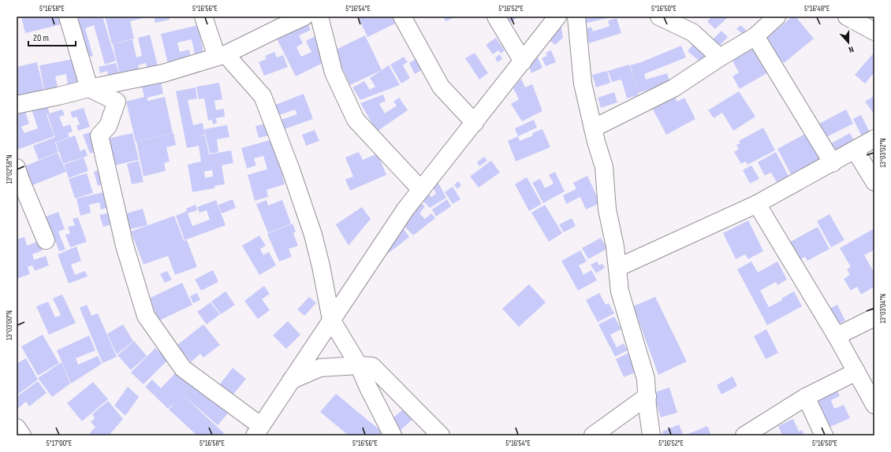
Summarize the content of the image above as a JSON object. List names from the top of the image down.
{
  "scale_bar": "20 m",
  "north": "bottom",
  "coordinates": [
    "5°16'58\"E",
    "5°16'56\"E",
    "5°16'54\"E",
    "5°16'52\"E",
    "5°16'50\"E",
    "5°16'48\"E",
    "13°03'02\"N",
    "13°02'58\"N",
    "13°03'04\"N",
    "13°03'00\"N",
    "5°17'00\"E"
  ]
}
